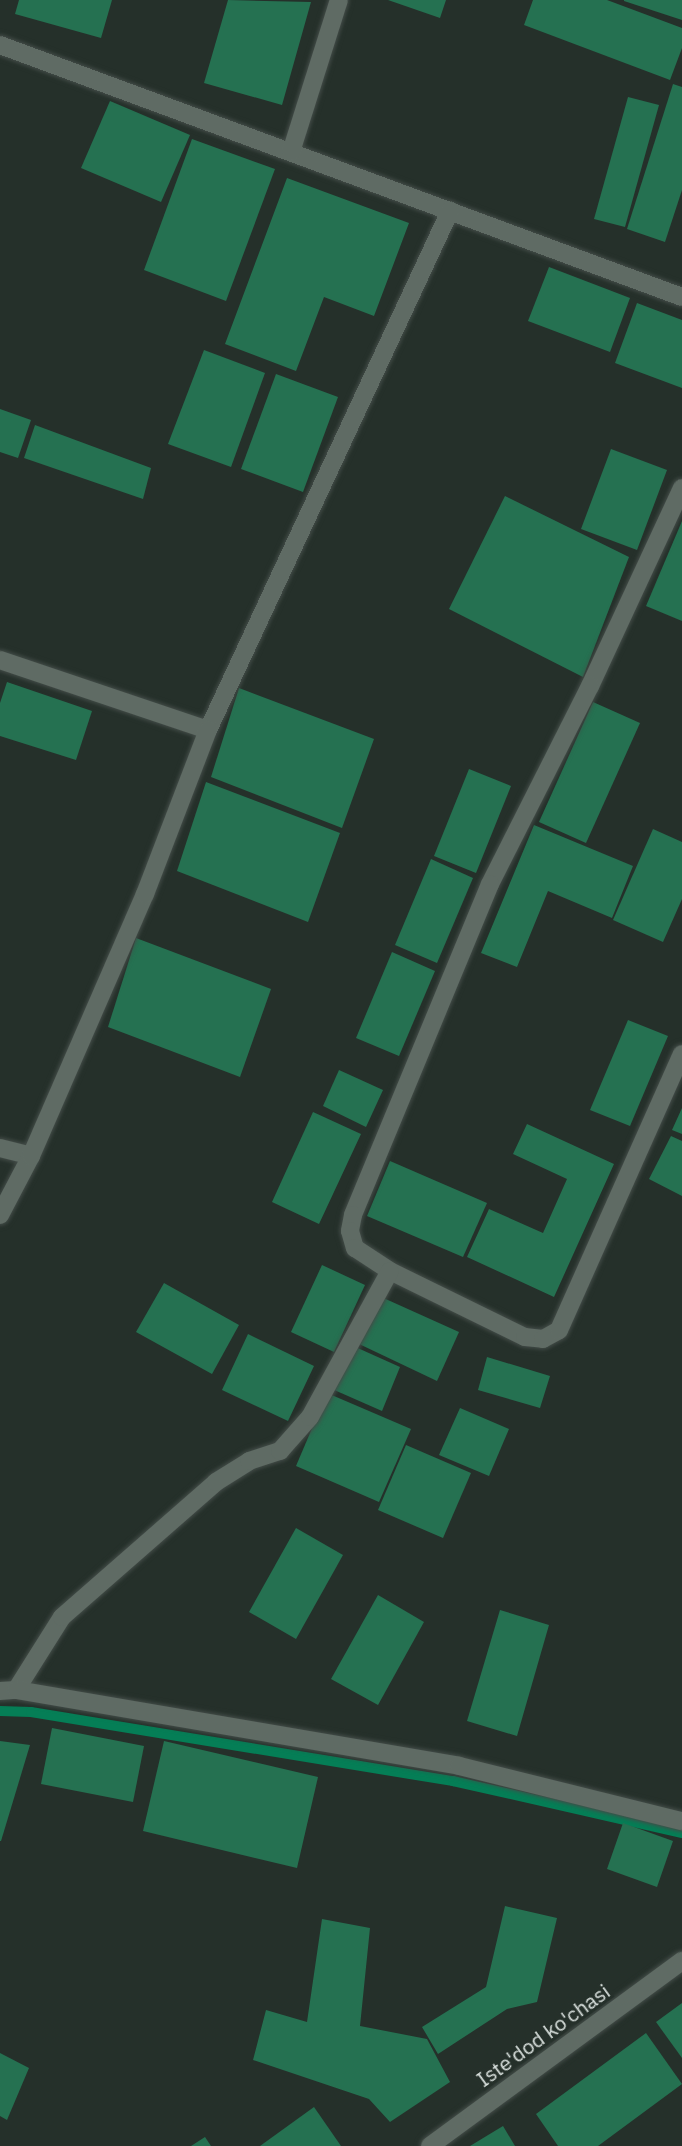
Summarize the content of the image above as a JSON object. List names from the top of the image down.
{
  "streets": {
    "street": ["Iste'dod ko'chasi"]
  }
}
